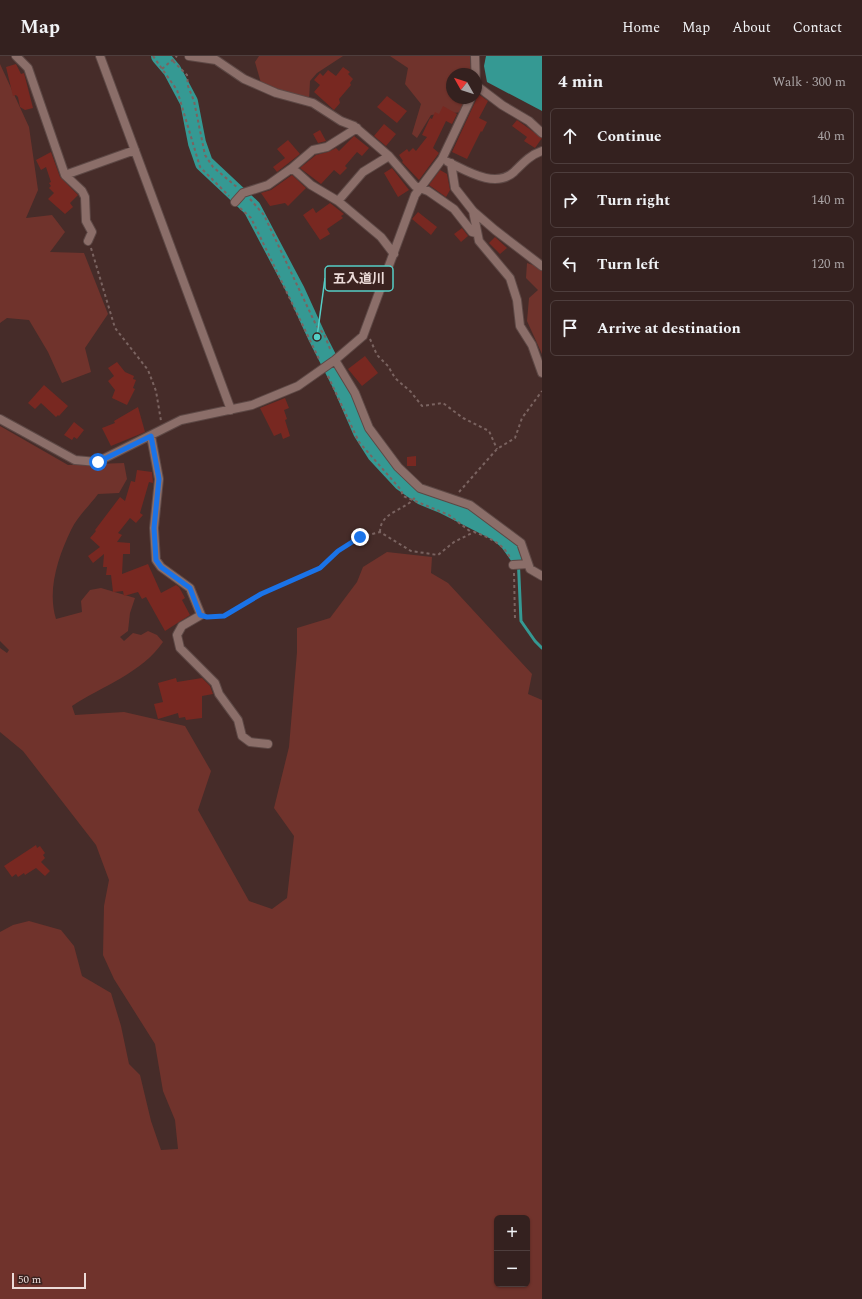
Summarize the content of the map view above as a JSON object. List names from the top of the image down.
{
  "places": ["五入道川"],
  "scale_bar": "50 m",
  "north": "top left",
  "page": {
    "header": "Map",
    "nav": [
      "Home",
      "Map",
      "About",
      "Contact"
    ],
    "heading": ["4 min", "Walk · 300 m"],
    "list": [
      ["Continue", "40 m"],
      ["Turn right", "140 m"],
      ["Turn left", "120 m"],
      "Arrive at destination"
    ],
    "map_buttons": ["+", "−"],
    "scale": "50 m"
  }
}
